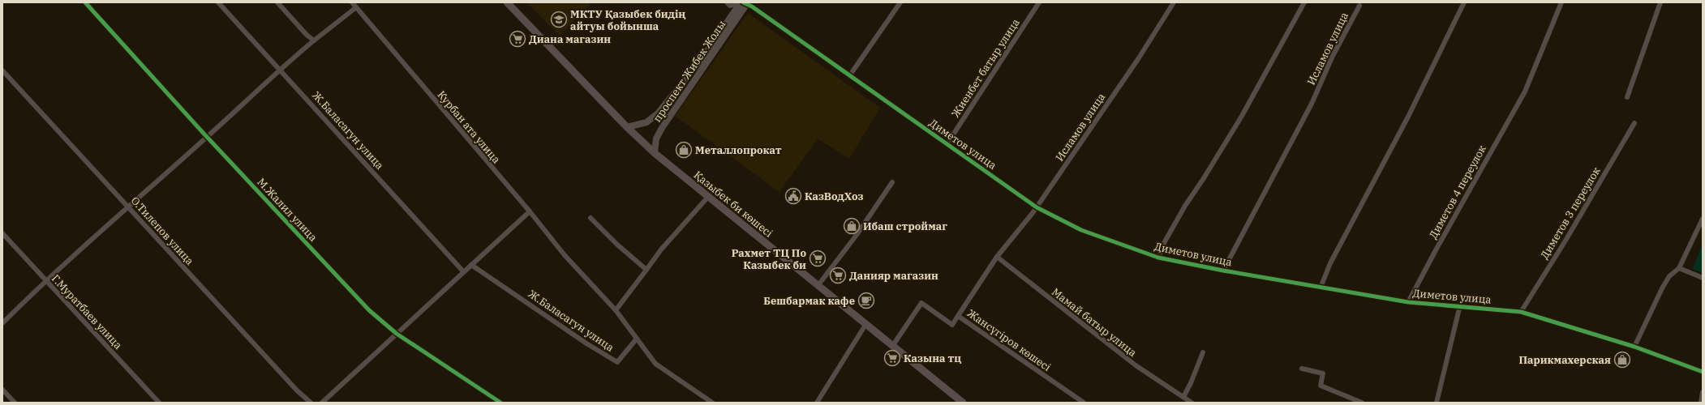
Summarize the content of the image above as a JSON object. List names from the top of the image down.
{
  "streets": {
    "main road": ["Қазыбек би көшесі"],
    "street": [
      "Исламов улица",
      "Жиенбет батыр улица",
      "проспект Жибек Жолы",
      "Курбан ата улица",
      "Ж.Баласагун улица",
      "Диметов улица",
      "Диметов 4 переулок",
      "М.Жалил улица",
      "Диметов 3 переулок",
      "О.Тилепов улица",
      "Г.Муратбаев улица",
      "Мамай батыр улица",
      "Жансүгіров көшесі"
    ]
  },
  "crossings": [
    ["Исламов улица", "Диметов улица"],
    ["Исламов улица", "Мамай батыр улица"],
    ["Исламов улица", "Жансүгіров көшесі"],
    ["Жиенбет батыр улица", "Диметов улица"],
    ["проспект Жибек Жолы", "Диметов улица"],
    ["проспект Жибек Жолы", "Қазыбек би көшесі"],
    ["Курбан ата улица", "Ж.Баласагун улица"],
    ["Диметов улица", "Диметов 4 переулок"],
    ["Диметов улица", "Диметов 3 переулок"],
    ["Қазыбек би көшесі", "Жансүгіров көшесі"]
  ],
  "places": {
    "school or university": ["МКТУ Қазыбек бидің айтуы бойынша"],
    "supermarket": [
      "Диана магазин",
      "Рахмет ТЦ По Казыбек би",
      "Данияр магазин",
      "Казына тц"
    ],
    "shop": ["Металлопрокат", "Ибаш строймаг", "Парикмахерская"],
    "public building": ["КазВодХоз"],
    "cafe": ["Бешбармак кафе"]
  }
}
